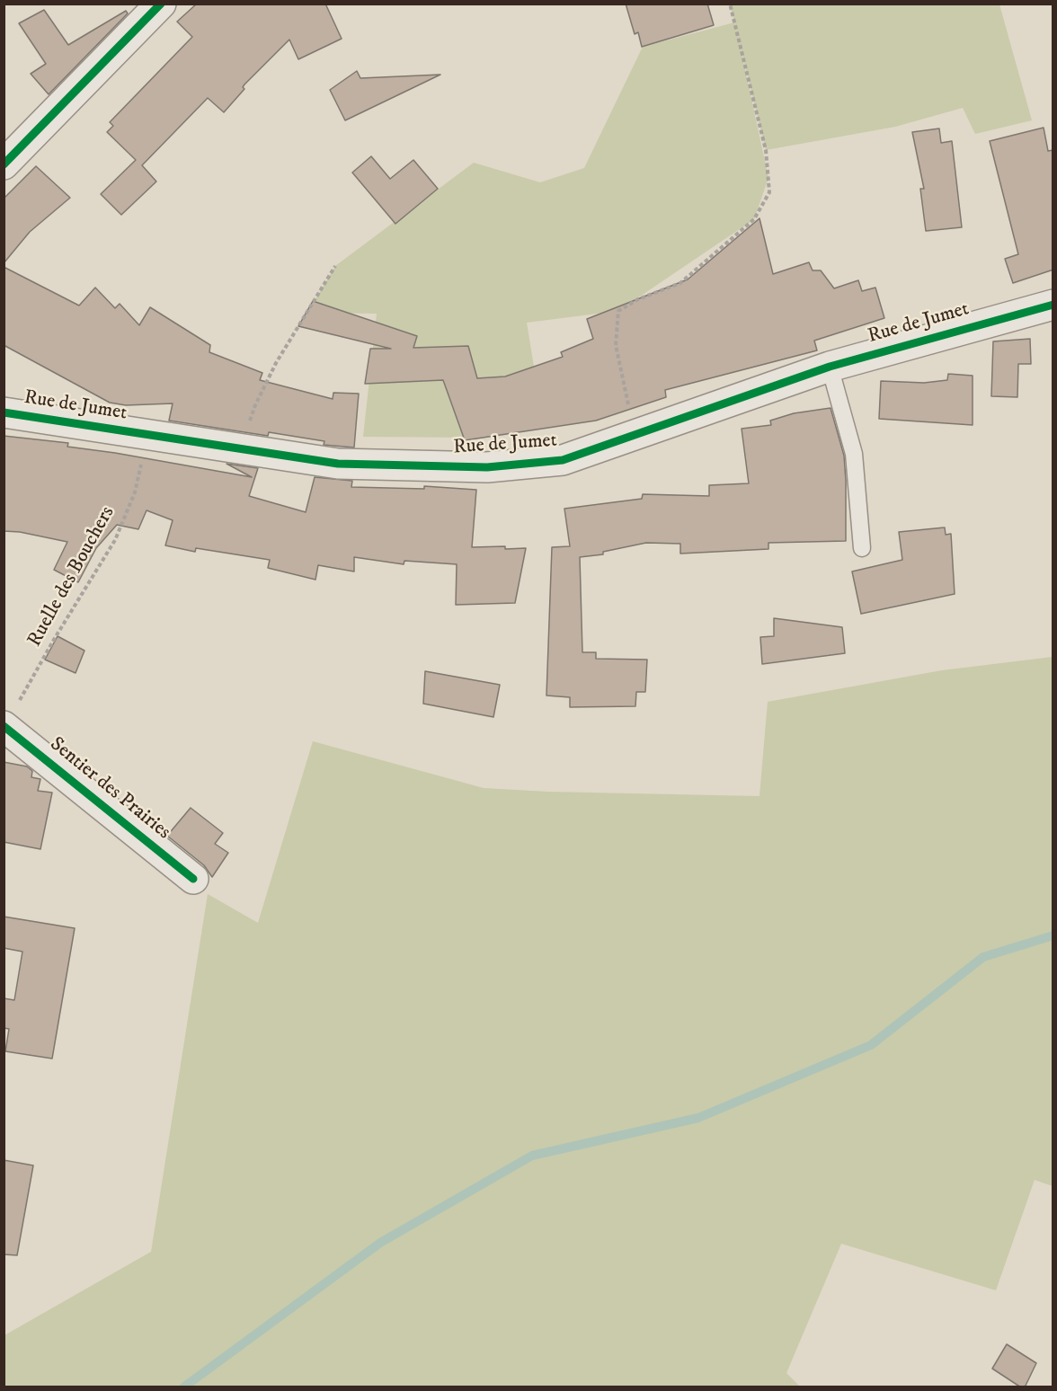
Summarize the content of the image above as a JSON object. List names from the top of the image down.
{
  "streets": {
    "street": ["Rue de Jumet", "Sentier des Prairies"],
    "path": ["Ruelle des Bouchers"]
  },
  "crossings": [
    ["Rue de Jumet", "Ruelle des Bouchers"],
    ["Ruelle des Bouchers", "Sentier des Prairies"]
  ]
}
